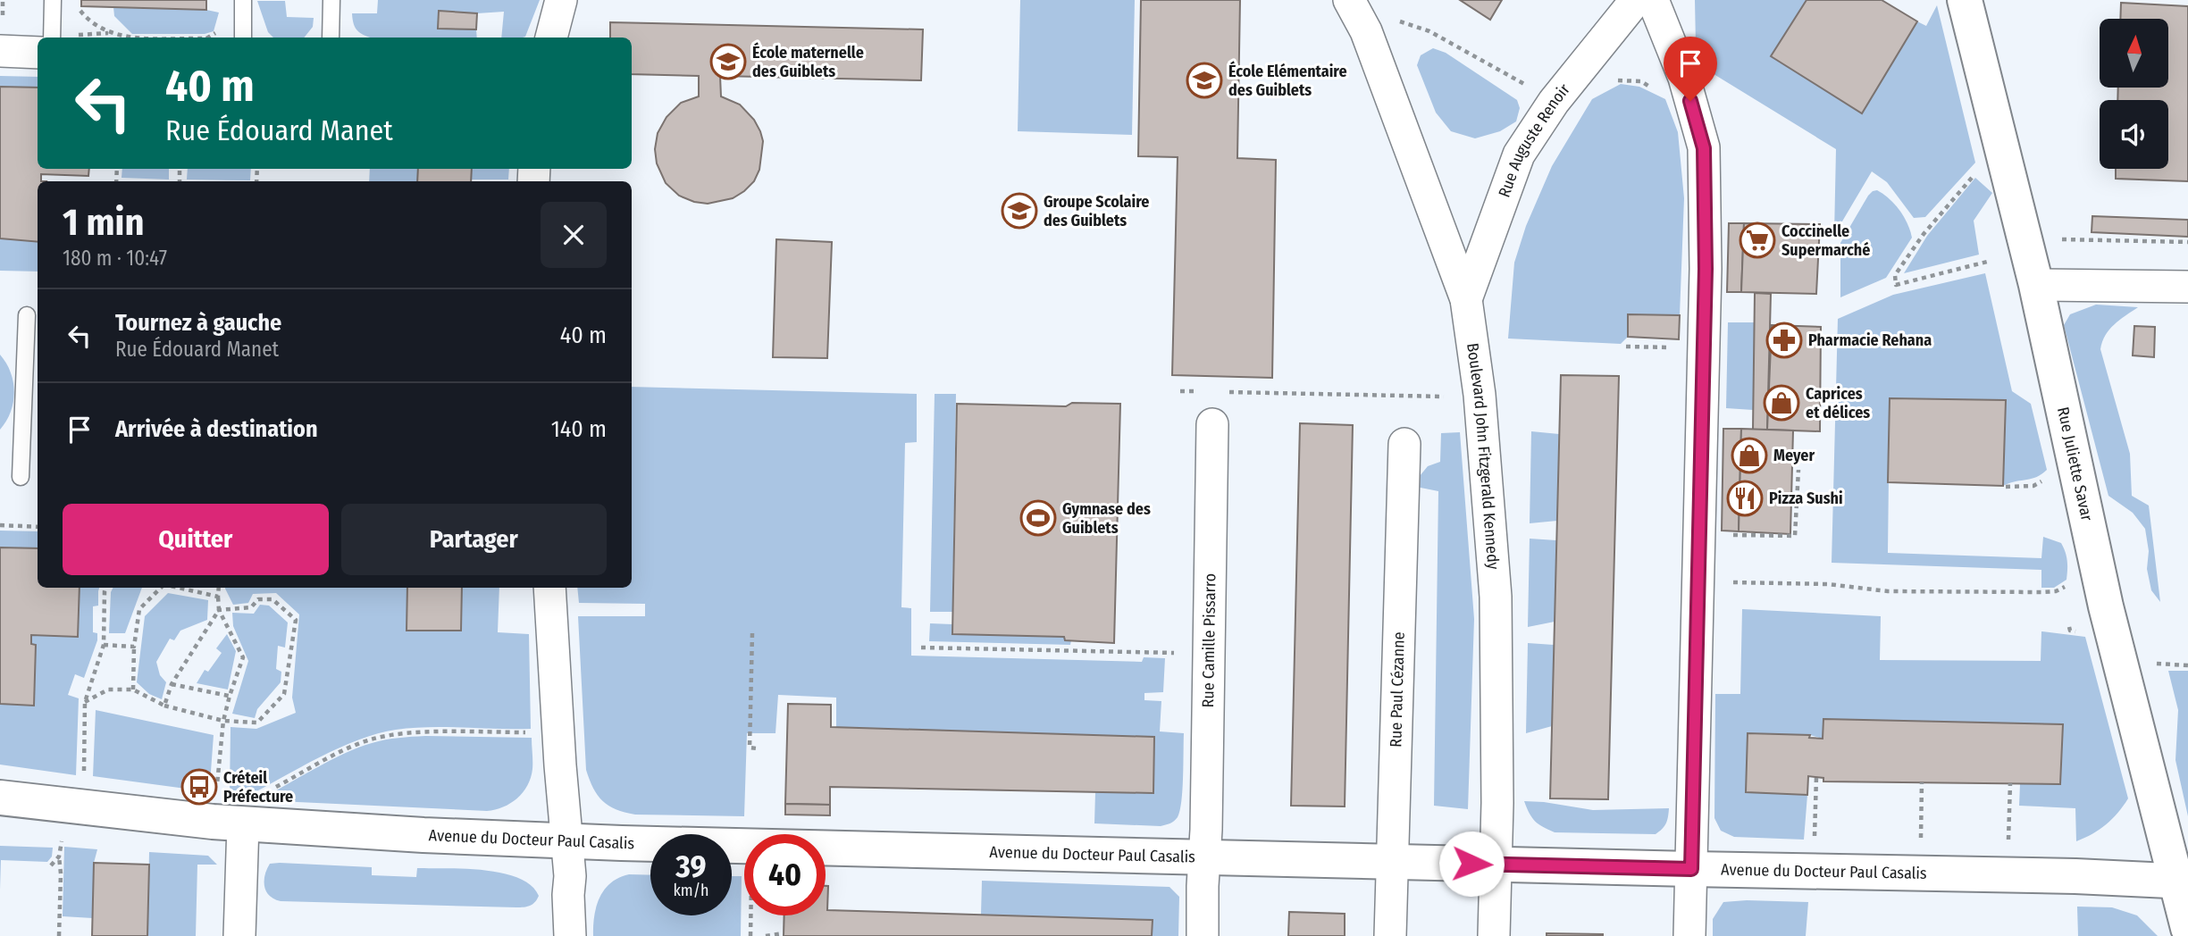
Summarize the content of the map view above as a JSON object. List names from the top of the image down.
{
  "streets": {
    "street": [
      "Rue Auguste Renoir",
      "Boulevard John Fitzgerald Kennedy",
      "Rue Juliette Savar",
      "Rue Camille Pissarro",
      "Rue Paul Cézanne",
      "Avenue du Docteur Paul Casalis"
    ]
  },
  "crossings": [
    ["Rue Auguste Renoir", "Boulevard John Fitzgerald Kennedy"],
    ["Boulevard John Fitzgerald Kennedy", "Avenue du Docteur Paul Casalis"],
    ["Rue Juliette Savar", "Avenue du Docteur Paul Casalis"],
    ["Rue Camille Pissarro", "Avenue du Docteur Paul Casalis"],
    ["Rue Paul Cézanne", "Avenue du Docteur Paul Casalis"]
  ],
  "places": {
    "school or university": ["École maternelle des Guiblets", "École Elémentaire des Guiblets", "Groupe Scolaire des Guiblets"],
    "supermarket": ["Coccinelle Supermarché"],
    "pharmacy": ["Pharmacie Rehana"],
    "shop": ["Caprices et délices", "Meyer"],
    "restaurant": ["Pizza Sushi"],
    "sports": ["Gymnase des Guiblets"],
    "bus stop": ["Créteil Préfecture"]
  },
  "north": "top",
  "page": {
    "turn": ["40 m", "Rue Édouard Manet"],
    "heading": ["1 min", "180 m · 10:47"],
    "list": [
      {
        "name": "Tournez à gauche",
        "note": "Rue Édouard Manet",
        "value": "40 m"
      },
      {
        "name": "Arrivée à destination",
        "value": "140 m"
      }
    ],
    "buttons": ["Quitter", "Partager"],
    "speed": "39 km/h",
    "limit": "40"
  }
}
